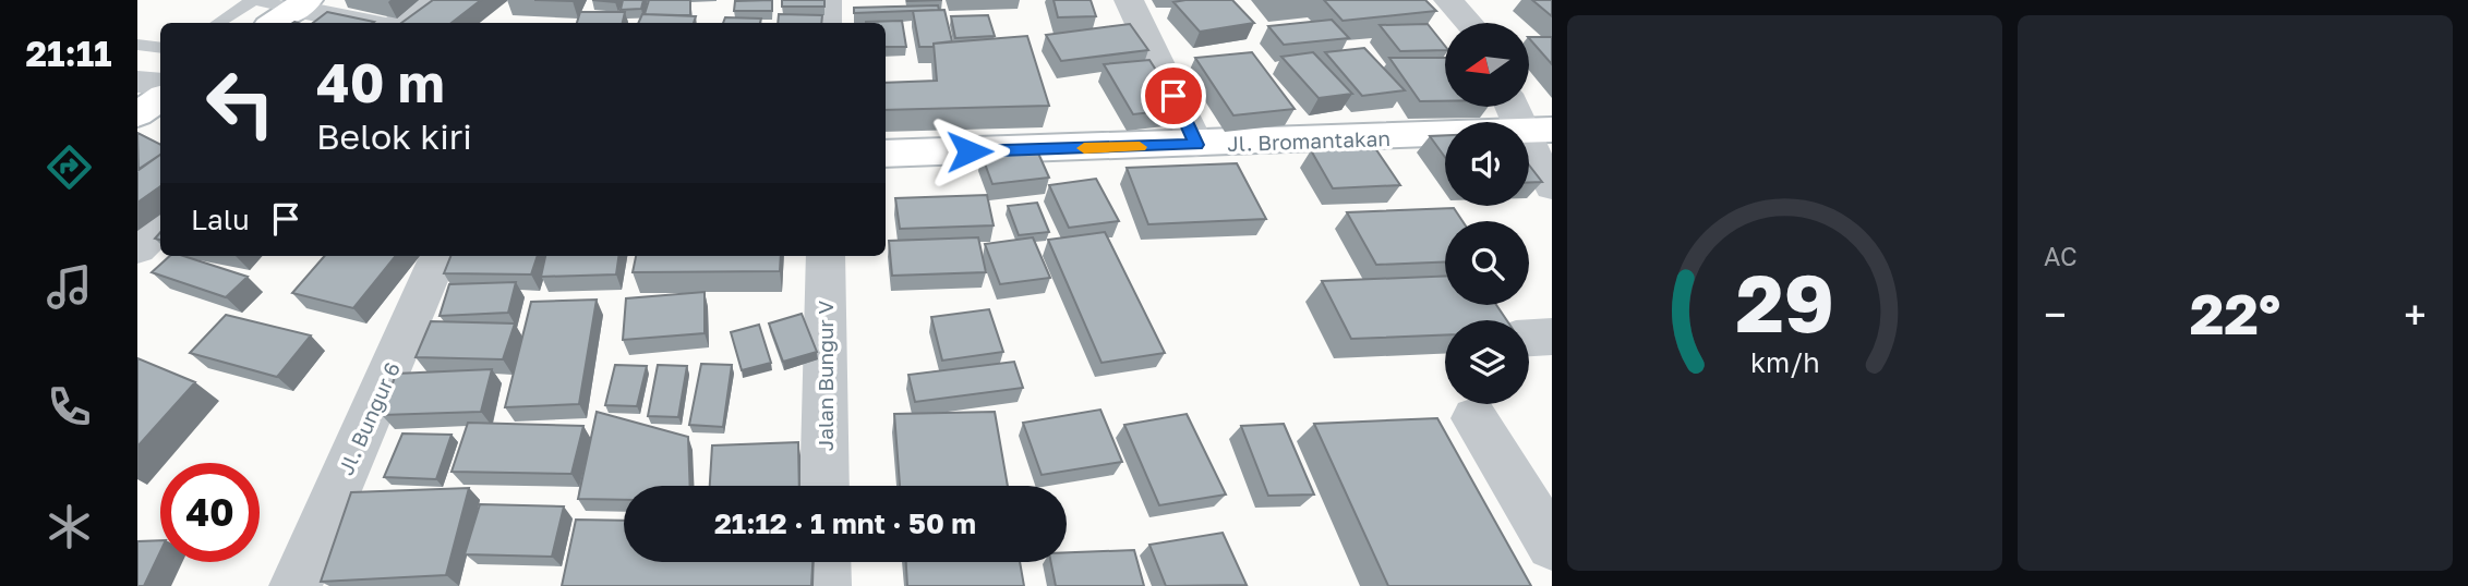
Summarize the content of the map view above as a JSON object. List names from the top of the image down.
{
  "streets": {
    "street": ["Jl. Bromantakan", "Jalan Bungur V", "Jl. Bungur 6"]
  },
  "north": "left",
  "page": {
    "tabs": "21:11",
    "tile": "AC",
    "turn": ["40 m", "Belok kiri"],
    "then": "Lalu",
    "heat": ["−", "22°", "+"],
    "limit": "40",
    "trip": "21:12 · 1 mnt · 50 m",
    "gauge": ["29", "km/h"]
  }
}
